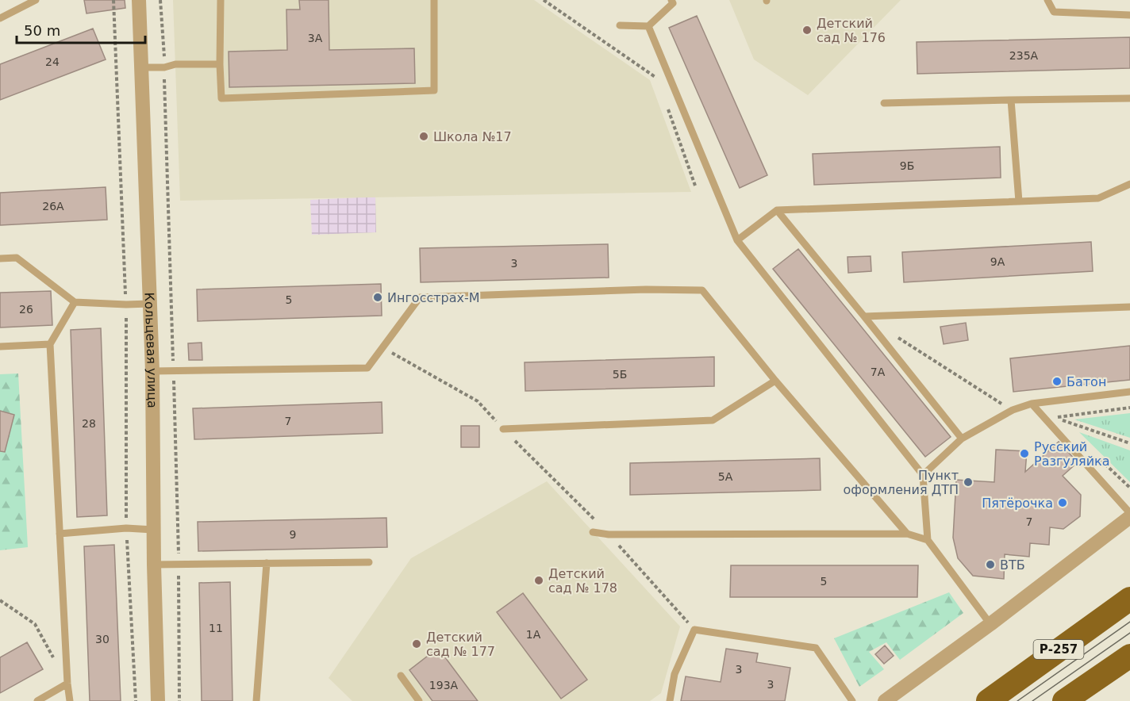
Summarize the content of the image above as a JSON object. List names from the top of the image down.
{
  "streets": {
    "highway": ["Р-257"],
    "street": ["Кольцевая улица"]
  },
  "places": [
    "Детский сад № 176",
    "Школа №17",
    "Ингосстрах-М",
    "Батон",
    "Русский Разгуляйка",
    "Пункт оформления ДТП",
    "Пятёрочка",
    "ВТБ",
    "Детский сад № 178",
    "Детский сад № 177"
  ],
  "house_numbers": [
    "3А",
    "235А",
    "24",
    "9Б",
    "26А",
    "9А",
    "3",
    "5",
    "26",
    "7А",
    "5Б",
    "7",
    "28",
    "5А",
    "7",
    "9",
    "5",
    "11",
    "1А",
    "30",
    "3",
    "3",
    "193А"
  ],
  "scale_bar": "50 m"
}
